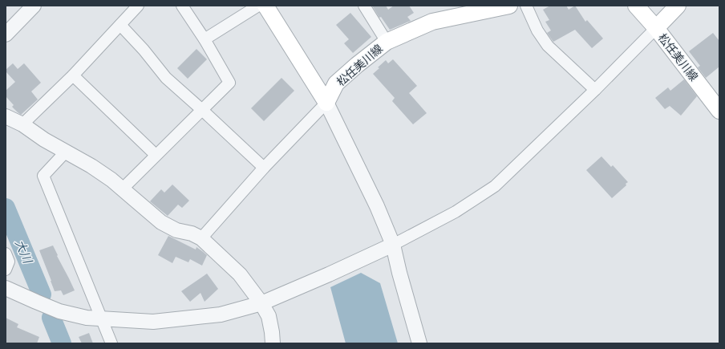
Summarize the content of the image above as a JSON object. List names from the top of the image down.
{
  "streets": {
    "main road": ["松任美川線"]
  },
  "water": ["大川"]
}
